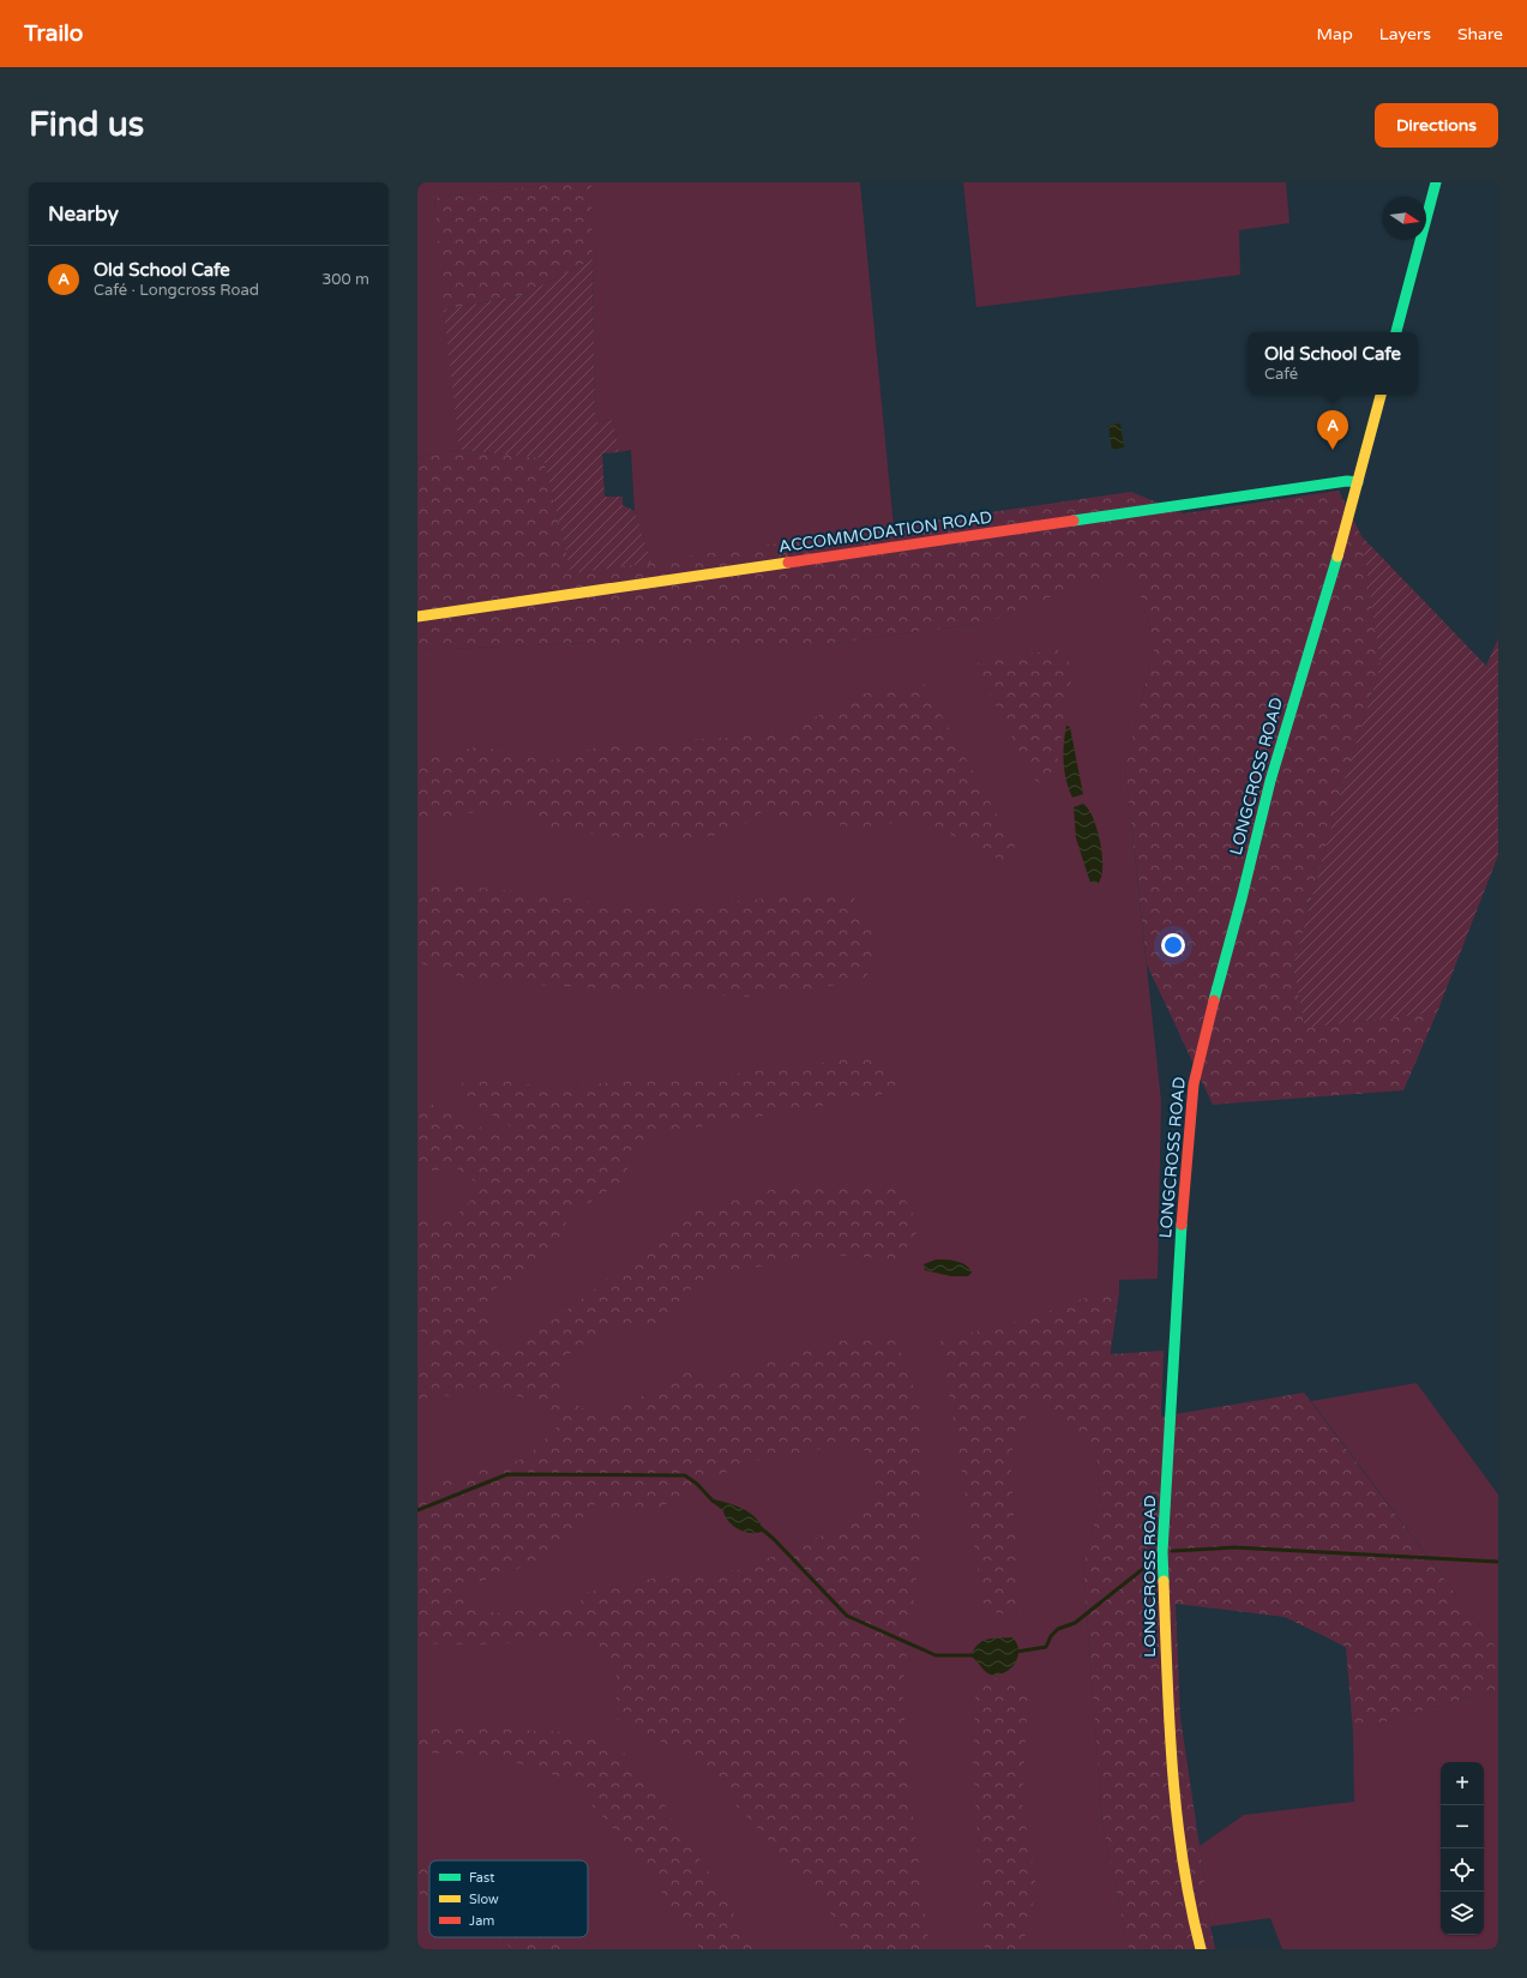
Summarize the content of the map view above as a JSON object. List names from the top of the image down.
{
  "streets": {
    "main road": ["ACCOMMODATION ROAD", "LONGCROSS ROAD"]
  },
  "crossings": [
    ["ACCOMMODATION ROAD", "LONGCROSS ROAD"]
  ],
  "legend": ["Fast", "Slow", "Jam"],
  "north": "right",
  "page": {
    "header": "Trailo",
    "nav": ["Map", "Layers", "Share"],
    "buttons": "Directions",
    "title": "Find us",
    "heading": "Nearby",
    "list": [
      {
        "mark": "A",
        "name": "Old School Cafe",
        "note": "Café · Longcross Road",
        "value": "300 m"
      }
    ],
    "popup": ["Old School Cafe", "Café"],
    "pins": "A",
    "map_buttons": ["+", "−"]
  }
}
